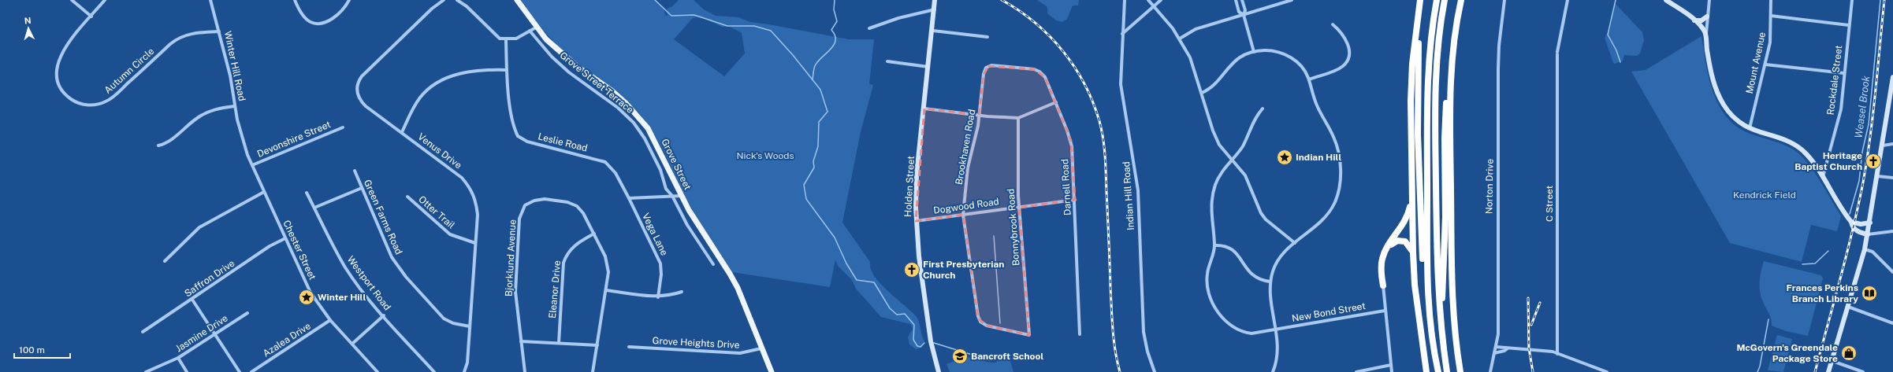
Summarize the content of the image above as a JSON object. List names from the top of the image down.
{
  "streets": {
    "main road": ["Grove Street", "Holden Street"],
    "street": [
      "Mount Avenue",
      "Winter Hill Road",
      "Autumn Circle",
      "Rockdale Street",
      "Grove Street Terrace",
      "Devonshire Street",
      "Leslie Road",
      "Brookhaven Road",
      "Venus Drive",
      "Norton Drive",
      "Darnell Road",
      "Indian Hill Road",
      "C Street",
      "Dogwood Road",
      "Otter Trail",
      "Green Farms Road",
      "Bonnybrook Road",
      "Vega Lane",
      "Chester Street",
      "Bjorklund Avenue",
      "Saffron Drive",
      "Westport Road",
      "Eleanor Drive",
      "New Bond Street",
      "Jasmine Drive",
      "Azalea Drive",
      "Grove Heights Drive"
    ]
  },
  "crossings": [
    ["Winter Hill Road", "Autumn Circle"],
    ["Winter Hill Road", "Chester Street"],
    ["Devonshire Street", "Chester Street"],
    ["Leslie Road", "Vega Lane"],
    ["Brookhaven Road", "Darnell Road"],
    ["Brookhaven Road", "Dogwood Road"],
    ["Brookhaven Road", "Bonnybrook Road"],
    ["Venus Drive", "Otter Trail"],
    ["Venus Drive", "Green Farms Road"],
    ["Grove Street", "Grove Heights Drive"],
    ["Holden Street", "Dogwood Road"],
    ["Darnell Road", "Dogwood Road"],
    ["Dogwood Road", "Bonnybrook Road"],
    ["Chester Street", "Saffron Drive"],
    ["Chester Street", "Azalea Drive"],
    ["Bjorklund Avenue", "Eleanor Drive"]
  ],
  "water": ["Weasel Brook"],
  "parks": ["Nick's Woods", "Kendrick Field"],
  "places": {
    "place": ["Indian Hill", "Winter Hill"],
    "church": ["Heritage Baptist Church", "First Presbyterian Church"],
    "library": ["Frances Perkins Branch Library"],
    "shop": ["McGovern's Greendale Package Store"],
    "school or university": ["Bancroft School"]
  },
  "scale_bar": "100 m",
  "north": "top"
}
